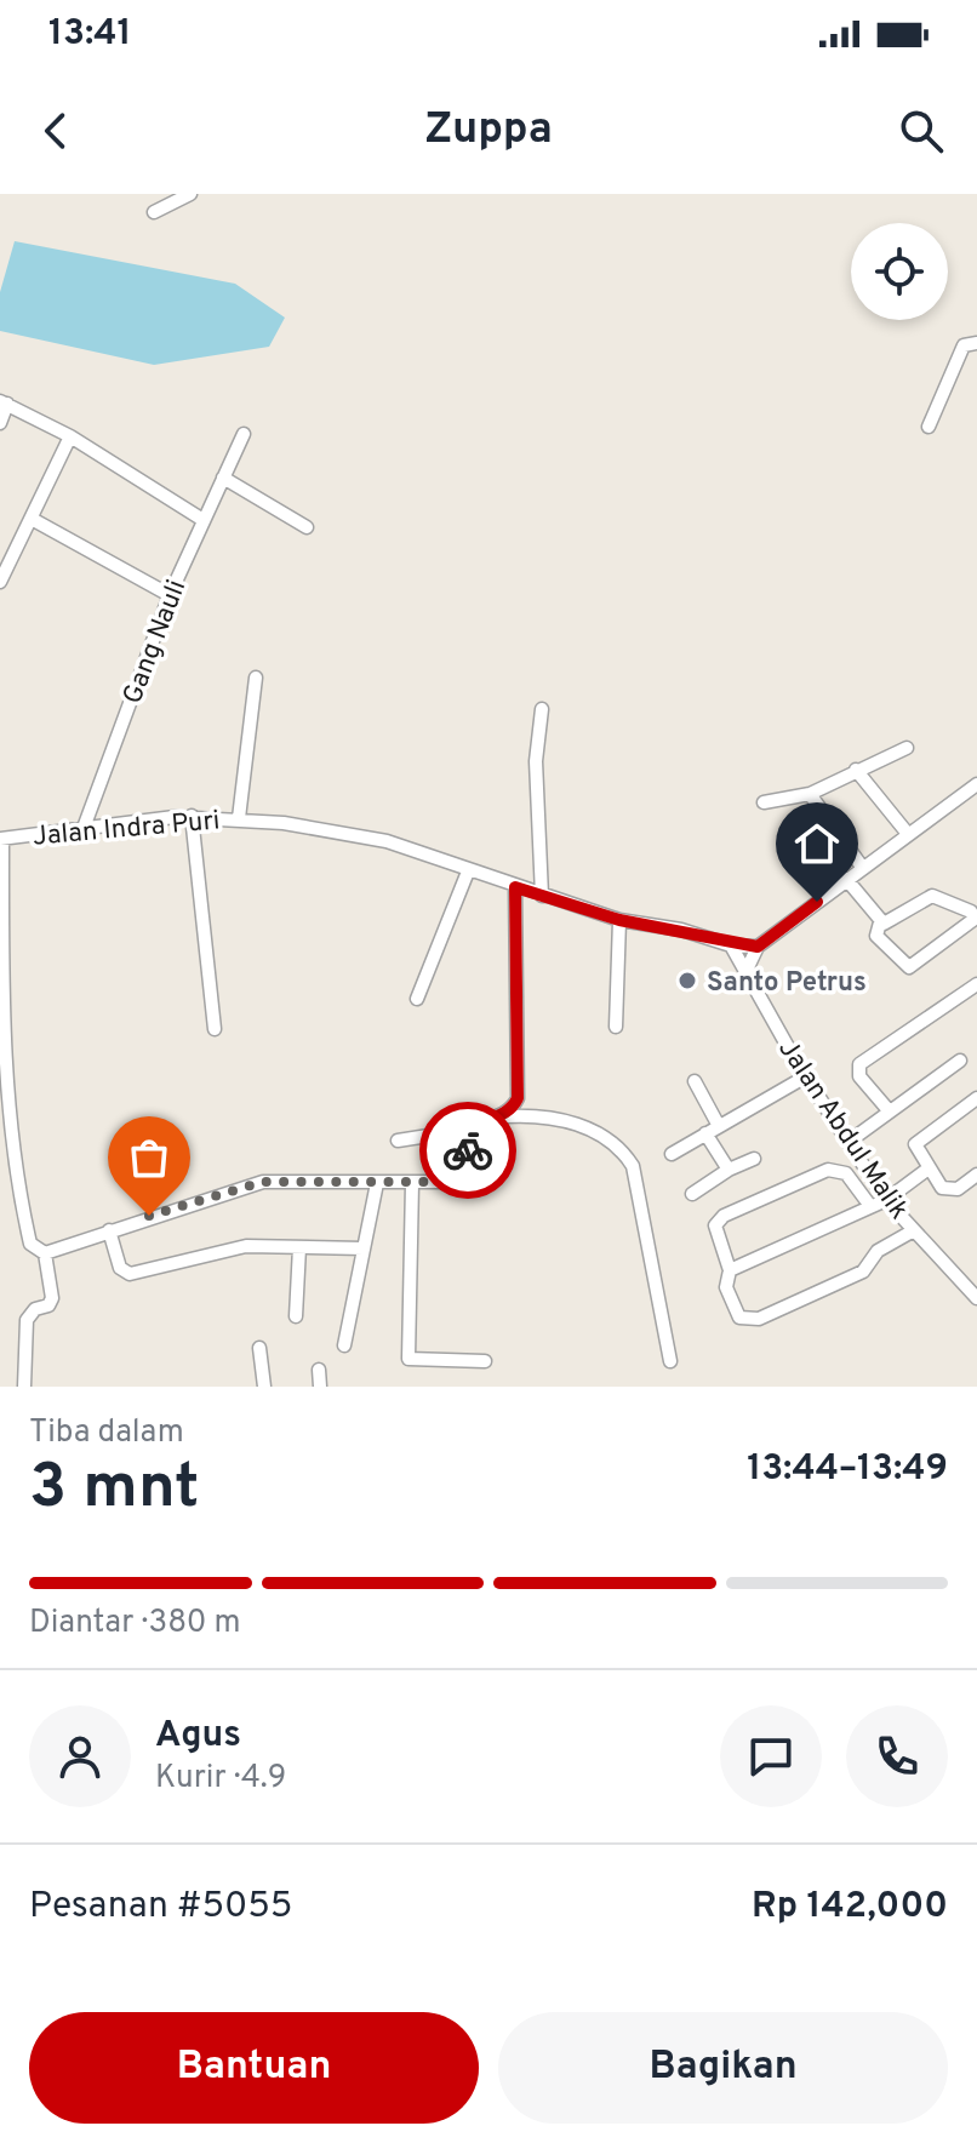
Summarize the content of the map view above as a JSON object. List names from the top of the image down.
{
  "streets": {
    "street": ["Gang Nauli", "Jalan Indra Puri", "Jalan Abdul Malik"]
  },
  "crossings": [
    ["Gang Nauli", "Jalan Indra Puri"],
    ["Jalan Indra Puri", "Jalan Abdul Malik"]
  ],
  "places": ["Santo Petrus"],
  "page": {
    "status": "13:41",
    "header": "Zuppa",
    "heading": ["3 mnt", "Tiba dalam", "13:44–13:49"],
    "panel": [
      "Agus",
      "Kurir · 4.9",
      "Pesanan #5055",
      "Rp 142,000"
    ],
    "bar": "Diantar · 380 m",
    "buttons": ["Bantuan", "Bagikan"]
  }
}
